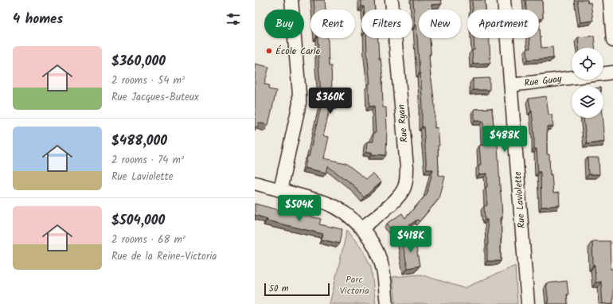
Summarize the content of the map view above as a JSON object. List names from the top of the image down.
{
  "streets": {
    "street": ["Rue Guay", "Rue Ryan", "Rue Laviolette"]
  },
  "crossings": [
    ["Rue Guay", "Rue Laviolette"]
  ],
  "parks": ["Parc Victoria"],
  "places": ["École Carle"],
  "scale_bar": "50 m",
  "page": {
    "heading": "4 homes",
    "chip": [
      "Buy",
      "Rent",
      "Filters",
      "New",
      "Apartment"
    ],
    "list": [
      {
        "name": "$360,000",
        "note": "2 rooms · 54 m² · Rue Jacques-Buteux"
      },
      {
        "name": "$488,000",
        "note": "2 rooms · 74 m² · Rue Laviolette"
      },
      {
        "name": "$504,000",
        "note": "2 rooms · 68 m² · Rue de la Reine-Victoria"
      }
    ],
    "price": [
      "$360K",
      "$488K",
      "$504K",
      "$418K"
    ],
    "scale": "50 m"
  }
}
